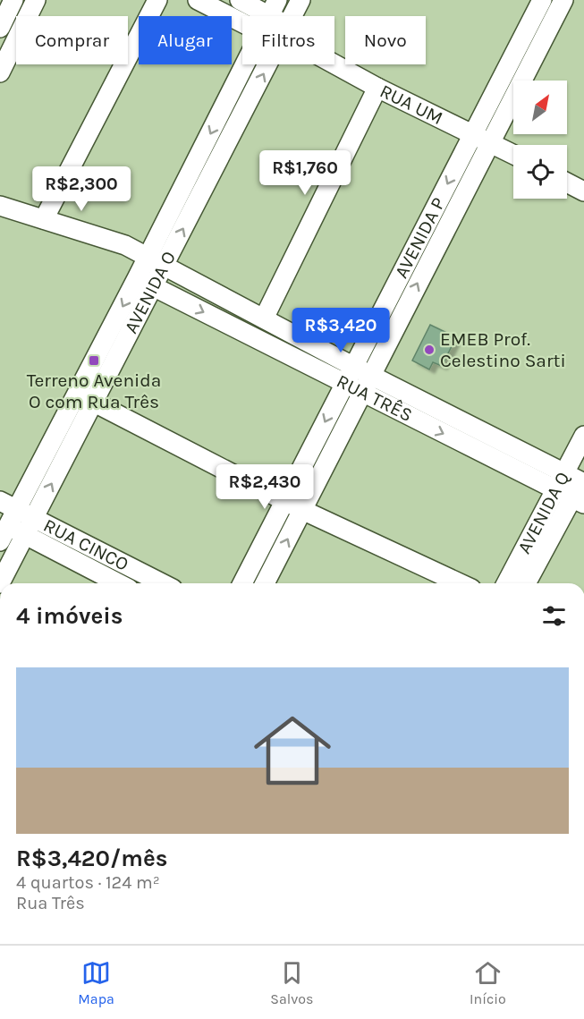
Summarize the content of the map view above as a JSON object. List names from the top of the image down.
{
  "streets": {
    "street": [
      "RUA UM",
      "AVENIDA P",
      "AVENIDA O",
      "RUA TRÊS",
      "AVENIDA Q",
      "RUA CINCO"
    ]
  },
  "crossings": [
    ["RUA UM", "AVENIDA P"],
    ["AVENIDA P", "RUA TRÊS"],
    ["AVENIDA O", "RUA TRÊS"],
    ["AVENIDA O", "RUA CINCO"],
    ["RUA TRÊS", "AVENIDA Q"]
  ],
  "places": {
    "other": ["EMEB Prof. Celestino Sarti"],
    "transit": ["Terreno Avenida O com Rua Três"]
  },
  "north": "top right",
  "page": {
    "chip": [
      "Comprar",
      "Alugar",
      "Filtros",
      "Novo"
    ],
    "price": [
      "R$1,760",
      "R$2,300",
      "R$3,420",
      "R$2,430"
    ],
    "heading": "4 imóveis",
    "list": [
      {
        "name": "R$3,420/mês",
        "note": "4 quartos · 124 m² · Rua Três"
      }
    ],
    "tabs": ["Mapa", "Salvos", "Início"]
  }
}
